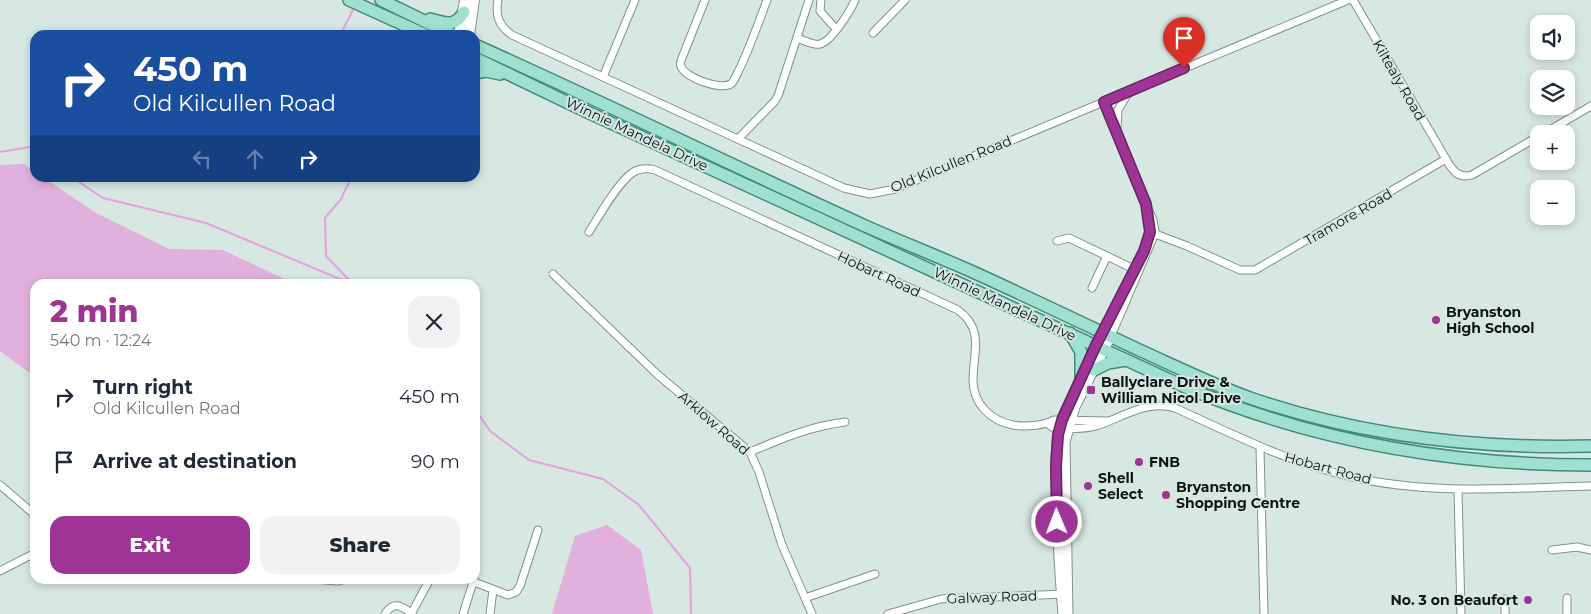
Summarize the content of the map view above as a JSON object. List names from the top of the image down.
{
  "streets": {
    "main road": ["Winnie Mandela Drive"],
    "street": [
      "Kiltealy Road",
      "Old Kilcullen Road",
      "Tramore Road",
      "Hobart Road",
      "Arklow Road",
      "Galway Road"
    ]
  },
  "crossings": [
    ["Kiltealy Road", "Tramore Road"]
  ],
  "places": {
    "other": [
      "Bryanston High School",
      "FNB",
      "Shell Select",
      "Bryanston Shopping Centre",
      "No. 3 on Beaufort"
    ],
    "transit": ["Ballyclare Drive & William Nicol Drive"]
  },
  "page": {
    "map_buttons": ["+", "−"],
    "turn": ["450 m", "Old Kilcullen Road"],
    "heading": ["2 min", "540 m · 12:24"],
    "list": [
      {
        "name": "Turn right",
        "note": "Old Kilcullen Road",
        "value": "450 m"
      },
      {
        "name": "Arrive at destination",
        "value": "90 m"
      }
    ],
    "buttons": ["Exit", "Share"]
  }
}
